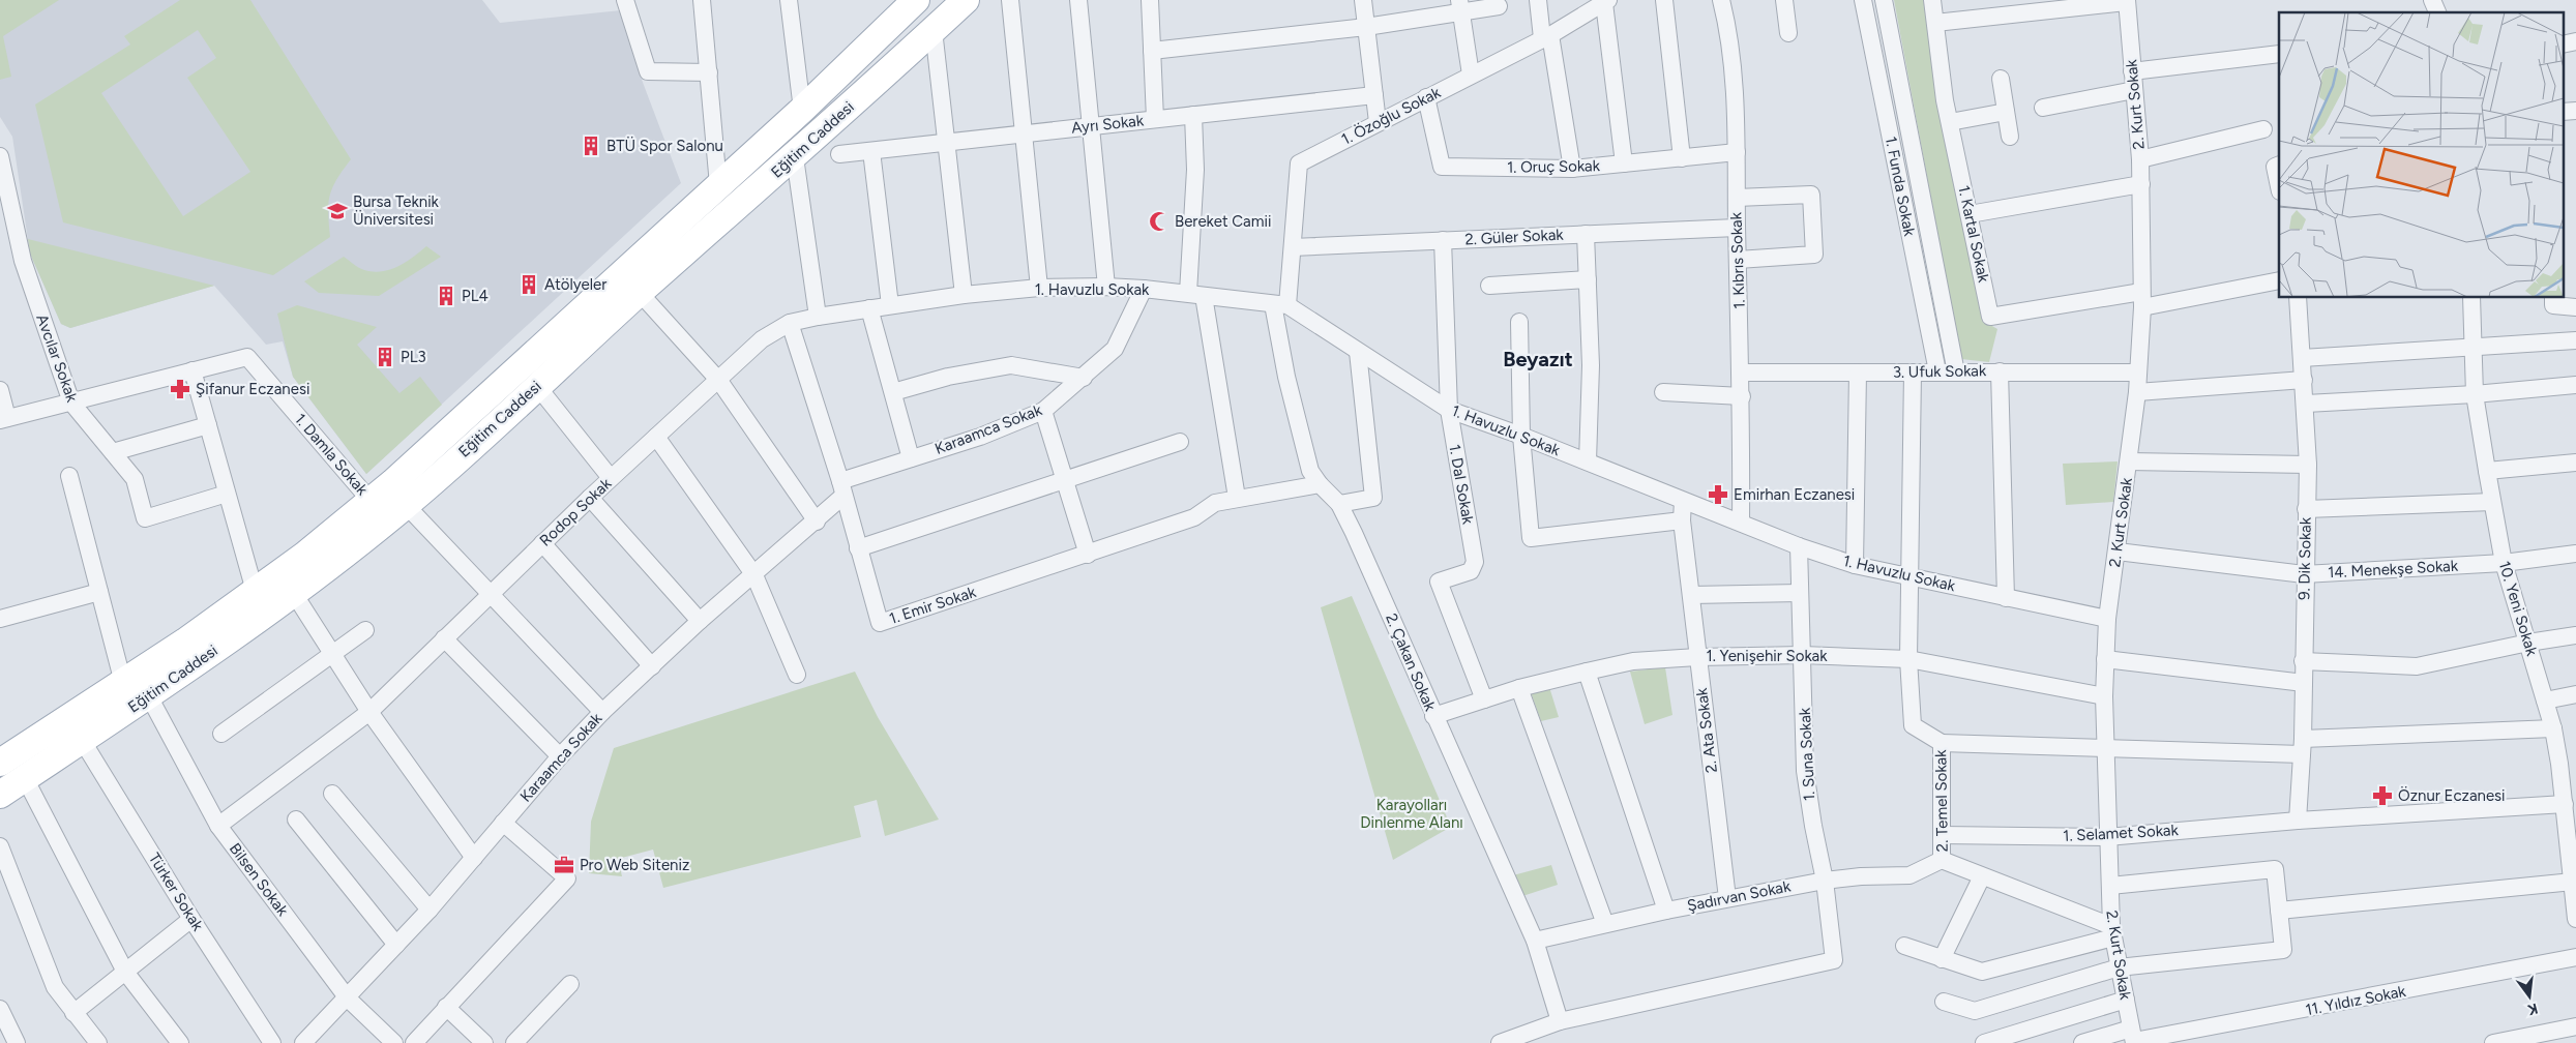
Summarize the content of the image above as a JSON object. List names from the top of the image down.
{
  "streets": {
    "main road": ["Eğitim Caddesi"],
    "street": [
      "2. Kurt Sokak",
      "1. Özoğlu Sokak",
      "Ayrı Sokak",
      "1. Oruç Sokak",
      "1. Funda Sokak",
      "1. Kartal Sokak",
      "2. Güler Sokak",
      "1. Kıbrıs Sokak",
      "1. Havuzlu Sokak",
      "Avcılar Sokak",
      "3. Ufuk Sokak",
      "Karaamca Sokak",
      "1. Damla Sokak",
      "1. Dal Sokak",
      "Rodop Sokak",
      "9. Dik Sokak",
      "14. Menekşe Sokak",
      "1. Emir Sokak",
      "10. Yeni Sokak",
      "1. Yenişehir Sokak",
      "2. Çakan Sokak",
      "2. Ata Sokak",
      "1. Suna Sokak",
      "2. Temel Sokak",
      "1. Selamet Sokak",
      "Bilsen Sokak",
      "Türker Sokak",
      "Şadırvan Sokak",
      "11. Yıldız Sokak"
    ]
  },
  "crossings": [
    ["2. Kurt Sokak", "1. Kartal Sokak"],
    ["2. Kurt Sokak", "1. Havuzlu Sokak"],
    ["2. Kurt Sokak", "3. Ufuk Sokak"],
    ["2. Kurt Sokak", "14. Menekşe Sokak"],
    ["2. Kurt Sokak", "1. Yenişehir Sokak"],
    ["2. Kurt Sokak", "2. Temel Sokak"],
    ["2. Kurt Sokak", "1. Selamet Sokak"],
    ["2. Kurt Sokak", "11. Yıldız Sokak"],
    ["1. Özoğlu Sokak", "1. Oruç Sokak"],
    ["1. Özoğlu Sokak", "2. Güler Sokak"],
    ["1. Özoğlu Sokak", "1. Havuzlu Sokak"],
    ["1. Özoğlu Sokak", "2. Çakan Sokak"],
    ["Eğitim Caddesi", "1. Damla Sokak"],
    ["Eğitim Caddesi", "Bilsen Sokak"],
    ["Eğitim Caddesi", "Türker Sokak"],
    ["1. Oruç Sokak", "1. Kıbrıs Sokak"],
    ["1. Funda Sokak", "3. Ufuk Sokak"],
    ["2. Güler Sokak", "1. Kıbrıs Sokak"],
    ["2. Güler Sokak", "1. Dal Sokak"],
    ["1. Kıbrıs Sokak", "1. Havuzlu Sokak"],
    ["1. Kıbrıs Sokak", "3. Ufuk Sokak"],
    ["1. Havuzlu Sokak", "Karaamca Sokak"],
    ["1. Havuzlu Sokak", "1. Dal Sokak"],
    ["1. Havuzlu Sokak", "Rodop Sokak"],
    ["1. Havuzlu Sokak", "1. Emir Sokak"],
    ["1. Havuzlu Sokak", "2. Çakan Sokak"],
    ["1. Havuzlu Sokak", "2. Ata Sokak"],
    ["1. Havuzlu Sokak", "1. Suna Sokak"],
    ["1. Havuzlu Sokak", "2. Temel Sokak"],
    ["Avcılar Sokak", "1. Damla Sokak"],
    ["3. Ufuk Sokak", "2. Temel Sokak"],
    ["Karaamca Sokak", "1. Emir Sokak"],
    ["Karaamca Sokak", "Bilsen Sokak"],
    ["1. Dal Sokak", "1. Yenişehir Sokak"],
    ["Rodop Sokak", "1. Emir Sokak"],
    ["Rodop Sokak", "Bilsen Sokak"],
    ["9. Dik Sokak", "14. Menekşe Sokak"],
    ["9. Dik Sokak", "1. Selamet Sokak"],
    ["14. Menekşe Sokak", "10. Yeni Sokak"],
    ["1. Emir Sokak", "2. Çakan Sokak"],
    ["10. Yeni Sokak", "1. Selamet Sokak"],
    ["1. Yenişehir Sokak", "2. Çakan Sokak"],
    ["1. Yenişehir Sokak", "2. Ata Sokak"],
    ["1. Yenişehir Sokak", "1. Suna Sokak"],
    ["1. Yenişehir Sokak", "2. Temel Sokak"],
    ["2. Çakan Sokak", "1. Suna Sokak"],
    ["2. Çakan Sokak", "Şadırvan Sokak"],
    ["2. Ata Sokak", "Şadırvan Sokak"],
    ["1. Suna Sokak", "Şadırvan Sokak"],
    ["2. Temel Sokak", "1. Selamet Sokak"],
    ["2. Temel Sokak", "Şadırvan Sokak"]
  ],
  "districts": ["Beyazıt"],
  "parks": ["Karayolları Dinlenme Alanı"],
  "places": {
    "building": [
      "BTÜ Spor Salonu",
      "Atölyeler",
      "PL4",
      "PL3"
    ],
    "school or university": ["Bursa Teknik Üniversitesi"],
    "mosque": ["Bereket Camii"],
    "pharmacy": ["Şifanur Eczanesi", "Emirhan Eczanesi", "Öznur Eczanesi"],
    "office": ["Pro Web Siteniz"]
  },
  "north": "bottom"
}
